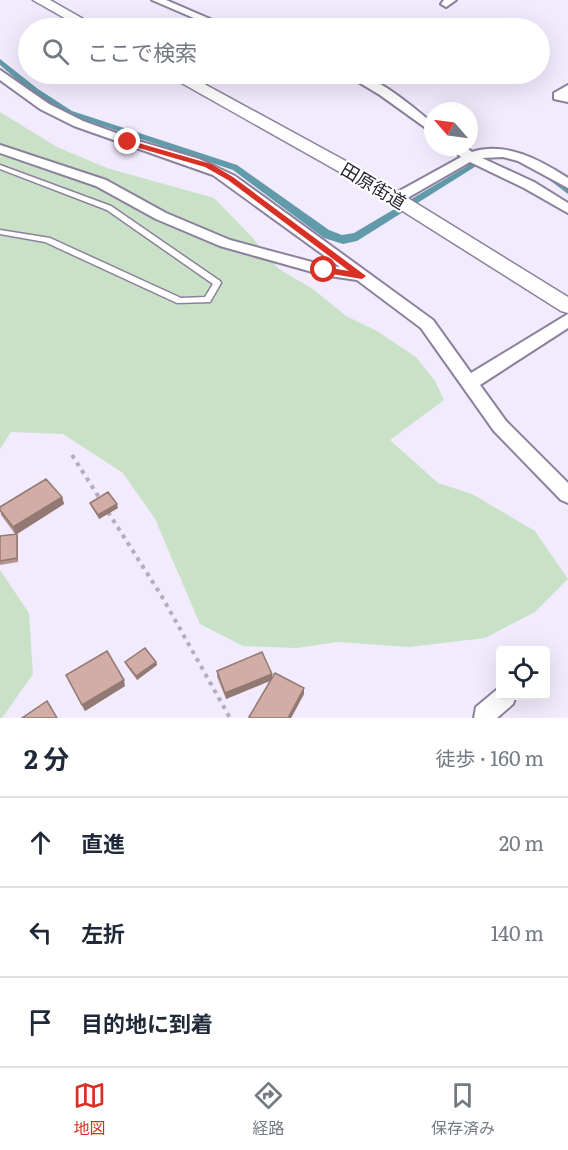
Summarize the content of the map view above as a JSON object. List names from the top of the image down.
{
  "streets": {
    "street": ["田原街道"]
  },
  "north": "top left",
  "page": {
    "search": "ここで検索",
    "heading": ["2 分", "徒歩 · 160 m"],
    "list": [
      ["直進", "20 m"],
      ["左折", "140 m"],
      "目的地に到着"
    ],
    "nav": ["地図", "経路", "保存済み"]
  }
}
